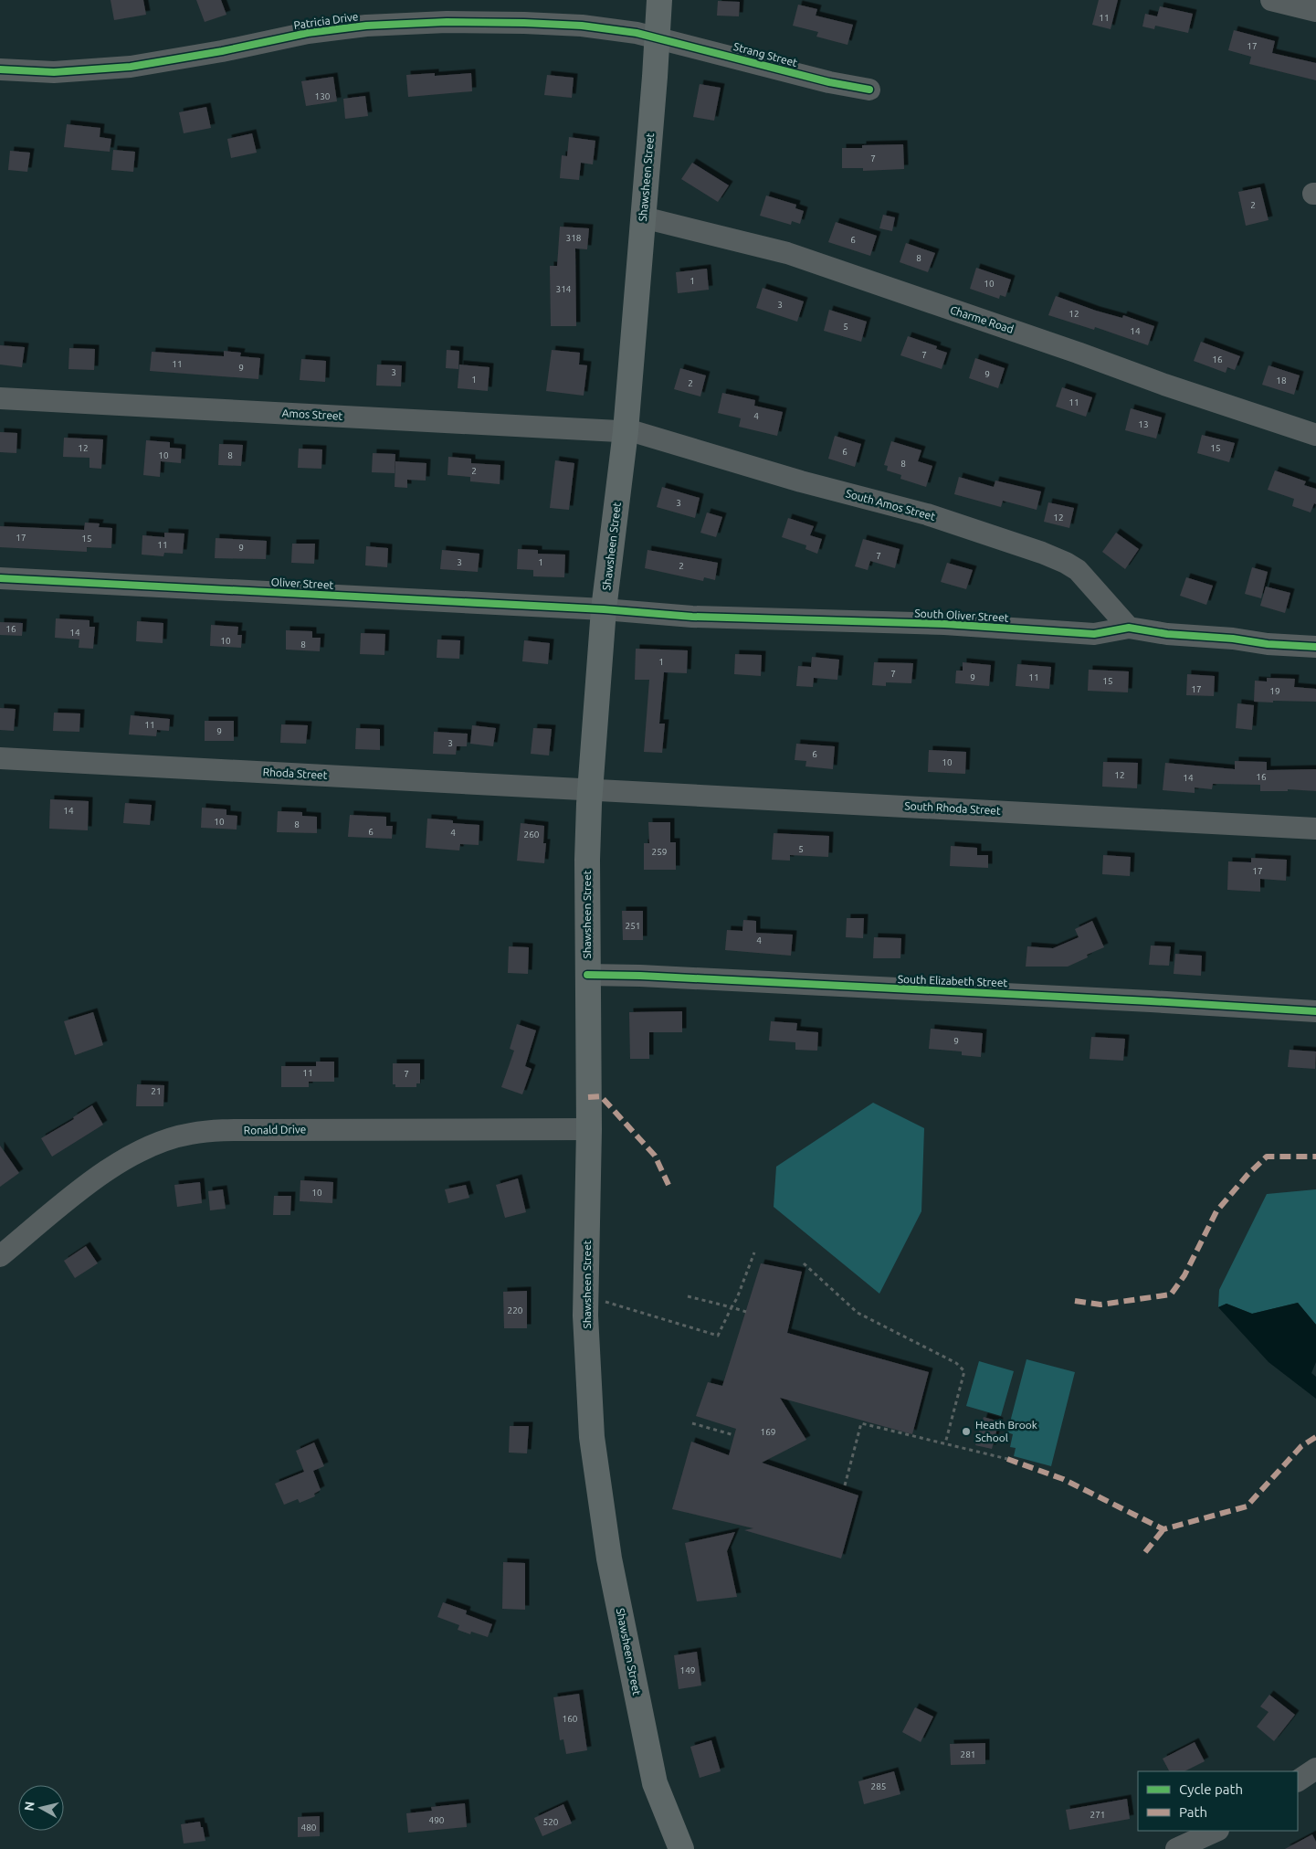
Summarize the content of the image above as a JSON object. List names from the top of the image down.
{
  "streets": {
    "main road": ["Shawsheen Street"],
    "street": [
      "Patricia Drive",
      "Strang Street",
      "Charme Road",
      "Amos Street",
      "South Amos Street",
      "Oliver Street",
      "South Oliver Street",
      "Rhoda Street",
      "South Rhoda Street",
      "South Elizabeth Street",
      "Ronald Drive"
    ]
  },
  "crossings": [
    ["Patricia Drive", "Strang Street"],
    ["Patricia Drive", "Shawsheen Street"],
    ["Strang Street", "Shawsheen Street"],
    ["Shawsheen Street", "Charme Road"],
    ["Shawsheen Street", "Amos Street"],
    ["Shawsheen Street", "South Amos Street"],
    ["Shawsheen Street", "Oliver Street"],
    ["Shawsheen Street", "South Oliver Street"],
    ["Shawsheen Street", "Rhoda Street"],
    ["Shawsheen Street", "South Rhoda Street"],
    ["Shawsheen Street", "South Elizabeth Street"],
    ["Shawsheen Street", "Ronald Drive"],
    ["Amos Street", "South Amos Street"],
    ["South Amos Street", "South Oliver Street"],
    ["Oliver Street", "South Oliver Street"],
    ["Rhoda Street", "South Rhoda Street"]
  ],
  "places": ["Heath Brook School"],
  "house_numbers": [
    "11",
    "17",
    "130",
    "7",
    "2",
    "318",
    "6",
    "8",
    "1",
    "10",
    "314",
    "3",
    "12",
    "5",
    "14",
    "7",
    "16",
    "11",
    "9",
    "3",
    "9",
    "1",
    "18",
    "2",
    "11",
    "4",
    "13",
    "12",
    "15",
    "6",
    "10",
    "8",
    "8",
    "2",
    "3",
    "12",
    "17",
    "15",
    "11",
    "9",
    "7",
    "3",
    "1",
    "2",
    "16",
    "14",
    "10",
    "8",
    "1",
    "7",
    "9",
    "11",
    "15",
    "17",
    "19",
    "11",
    "9",
    "3",
    "6",
    "10",
    "12",
    "16",
    "14",
    "14",
    "10",
    "8",
    "6",
    "4",
    "260",
    "5",
    "259",
    "17",
    "251",
    "4",
    "9",
    "11",
    "7",
    "21",
    "10",
    "220",
    "169",
    "149",
    "160",
    "281",
    "285",
    "271",
    "490",
    "520",
    "480"
  ],
  "legend": ["Cycle path", "Path"],
  "north": "left"
}
